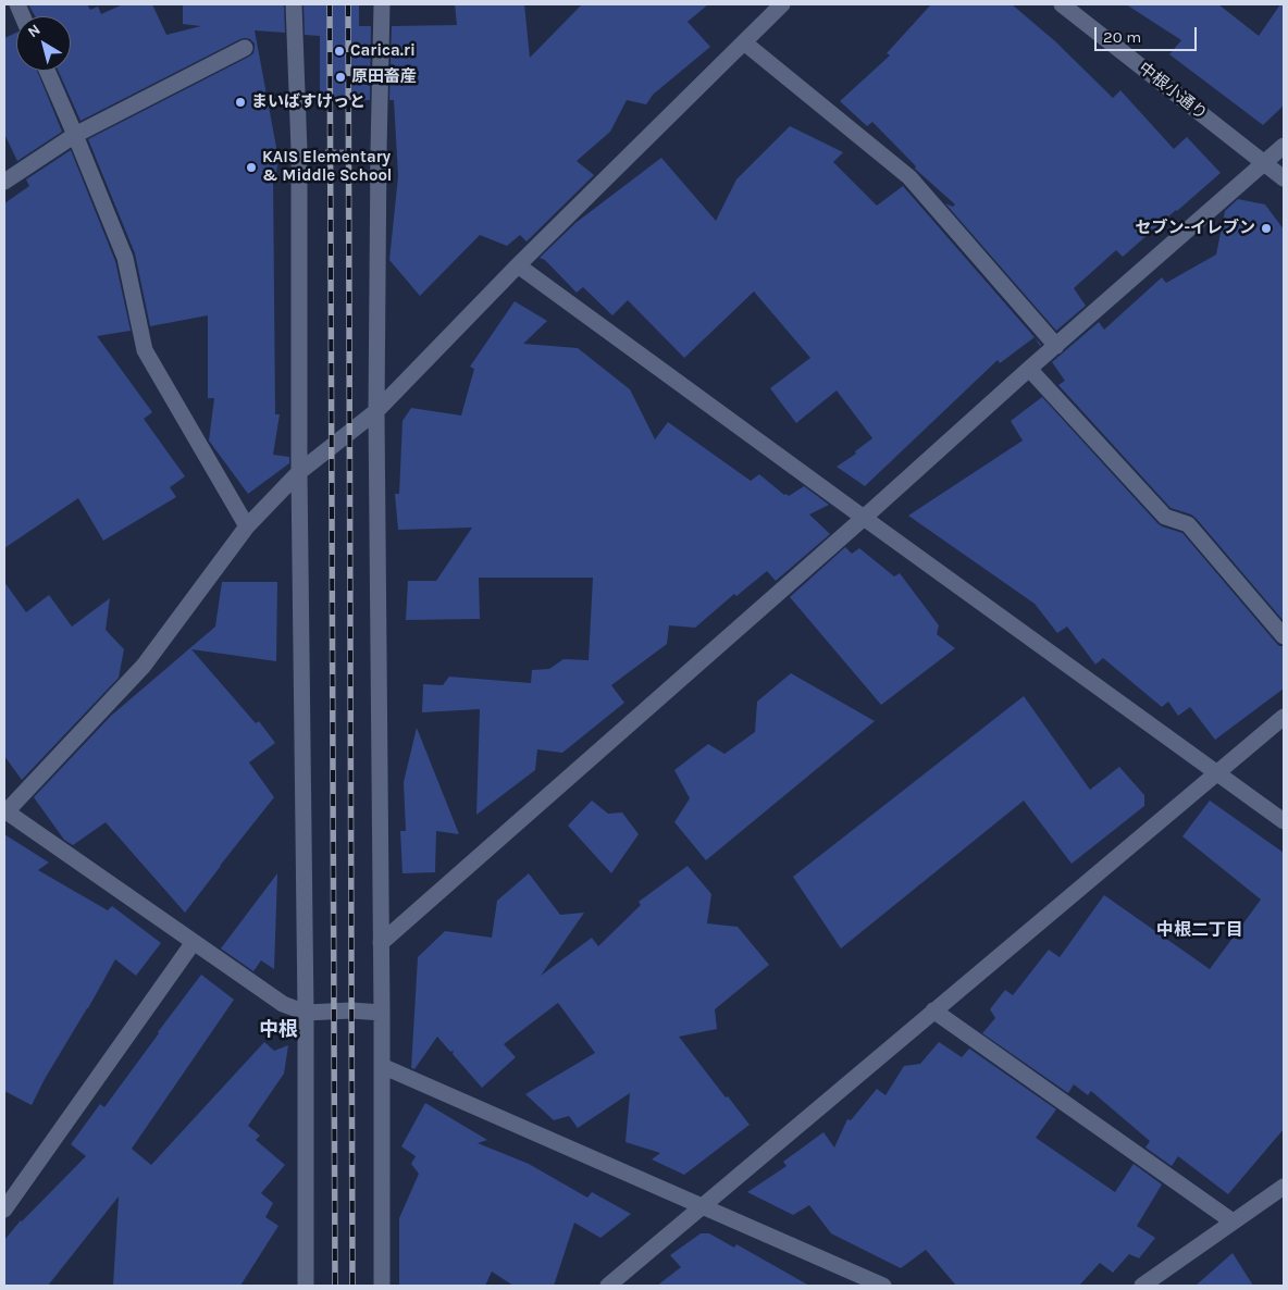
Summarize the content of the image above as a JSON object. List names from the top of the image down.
{
  "streets": {
    "street": ["中根小通り"]
  },
  "districts": ["中根二丁目", "中根"],
  "places": [
    "Carica.ri",
    "原田畜産",
    "まいばすけっと",
    "KAIS Elementary & Middle School",
    "セブン-イレブン"
  ],
  "scale_bar": "20 m",
  "north": "top left"
}
